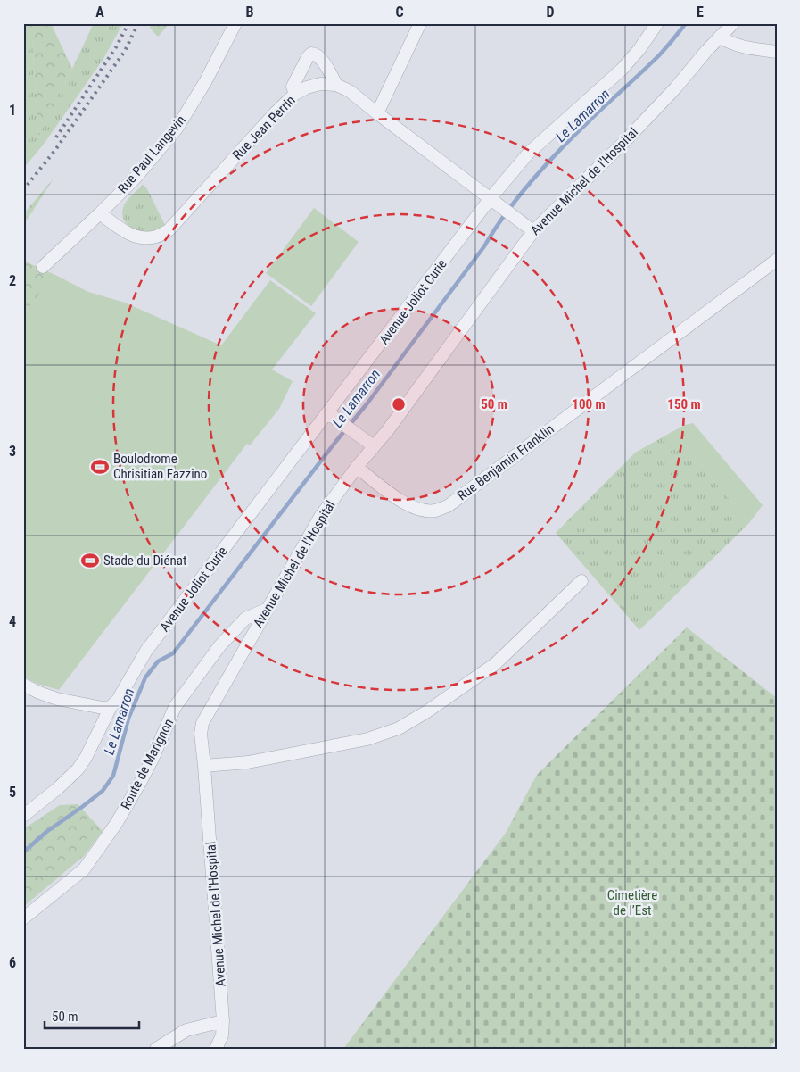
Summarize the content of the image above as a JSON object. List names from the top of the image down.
{
  "streets": {
    "street": [
      "Rue Jean Perrin",
      "Rue Paul Langevin",
      "Avenue Michel de l'Hospital",
      "Avenue Joliot Curie",
      "Rue Benjamin Franklin",
      "Route de Marignon"
    ]
  },
  "crossings": [
    ["Rue Jean Perrin", "Rue Paul Langevin"],
    ["Avenue Michel de l'Hospital", "Rue Benjamin Franklin"],
    ["Avenue Michel de l'Hospital", "Route de Marignon"]
  ],
  "water": ["Le Lamarron"],
  "parks": ["Cimetière de l’Est"],
  "places": {
    "sports": ["Boulodrome Chrisitian Fazzino", "Stade du Diénat"]
  },
  "scale_bar": "50 m",
  "grid": {
    "columns": [
      "A",
      "B",
      "C",
      "D",
      "E"
    ],
    "rows": [
      "1",
      "2",
      "3",
      "4",
      "5",
      "6"
    ]
  },
  "rings": ["50 m", "100 m", "150 m"]
}
